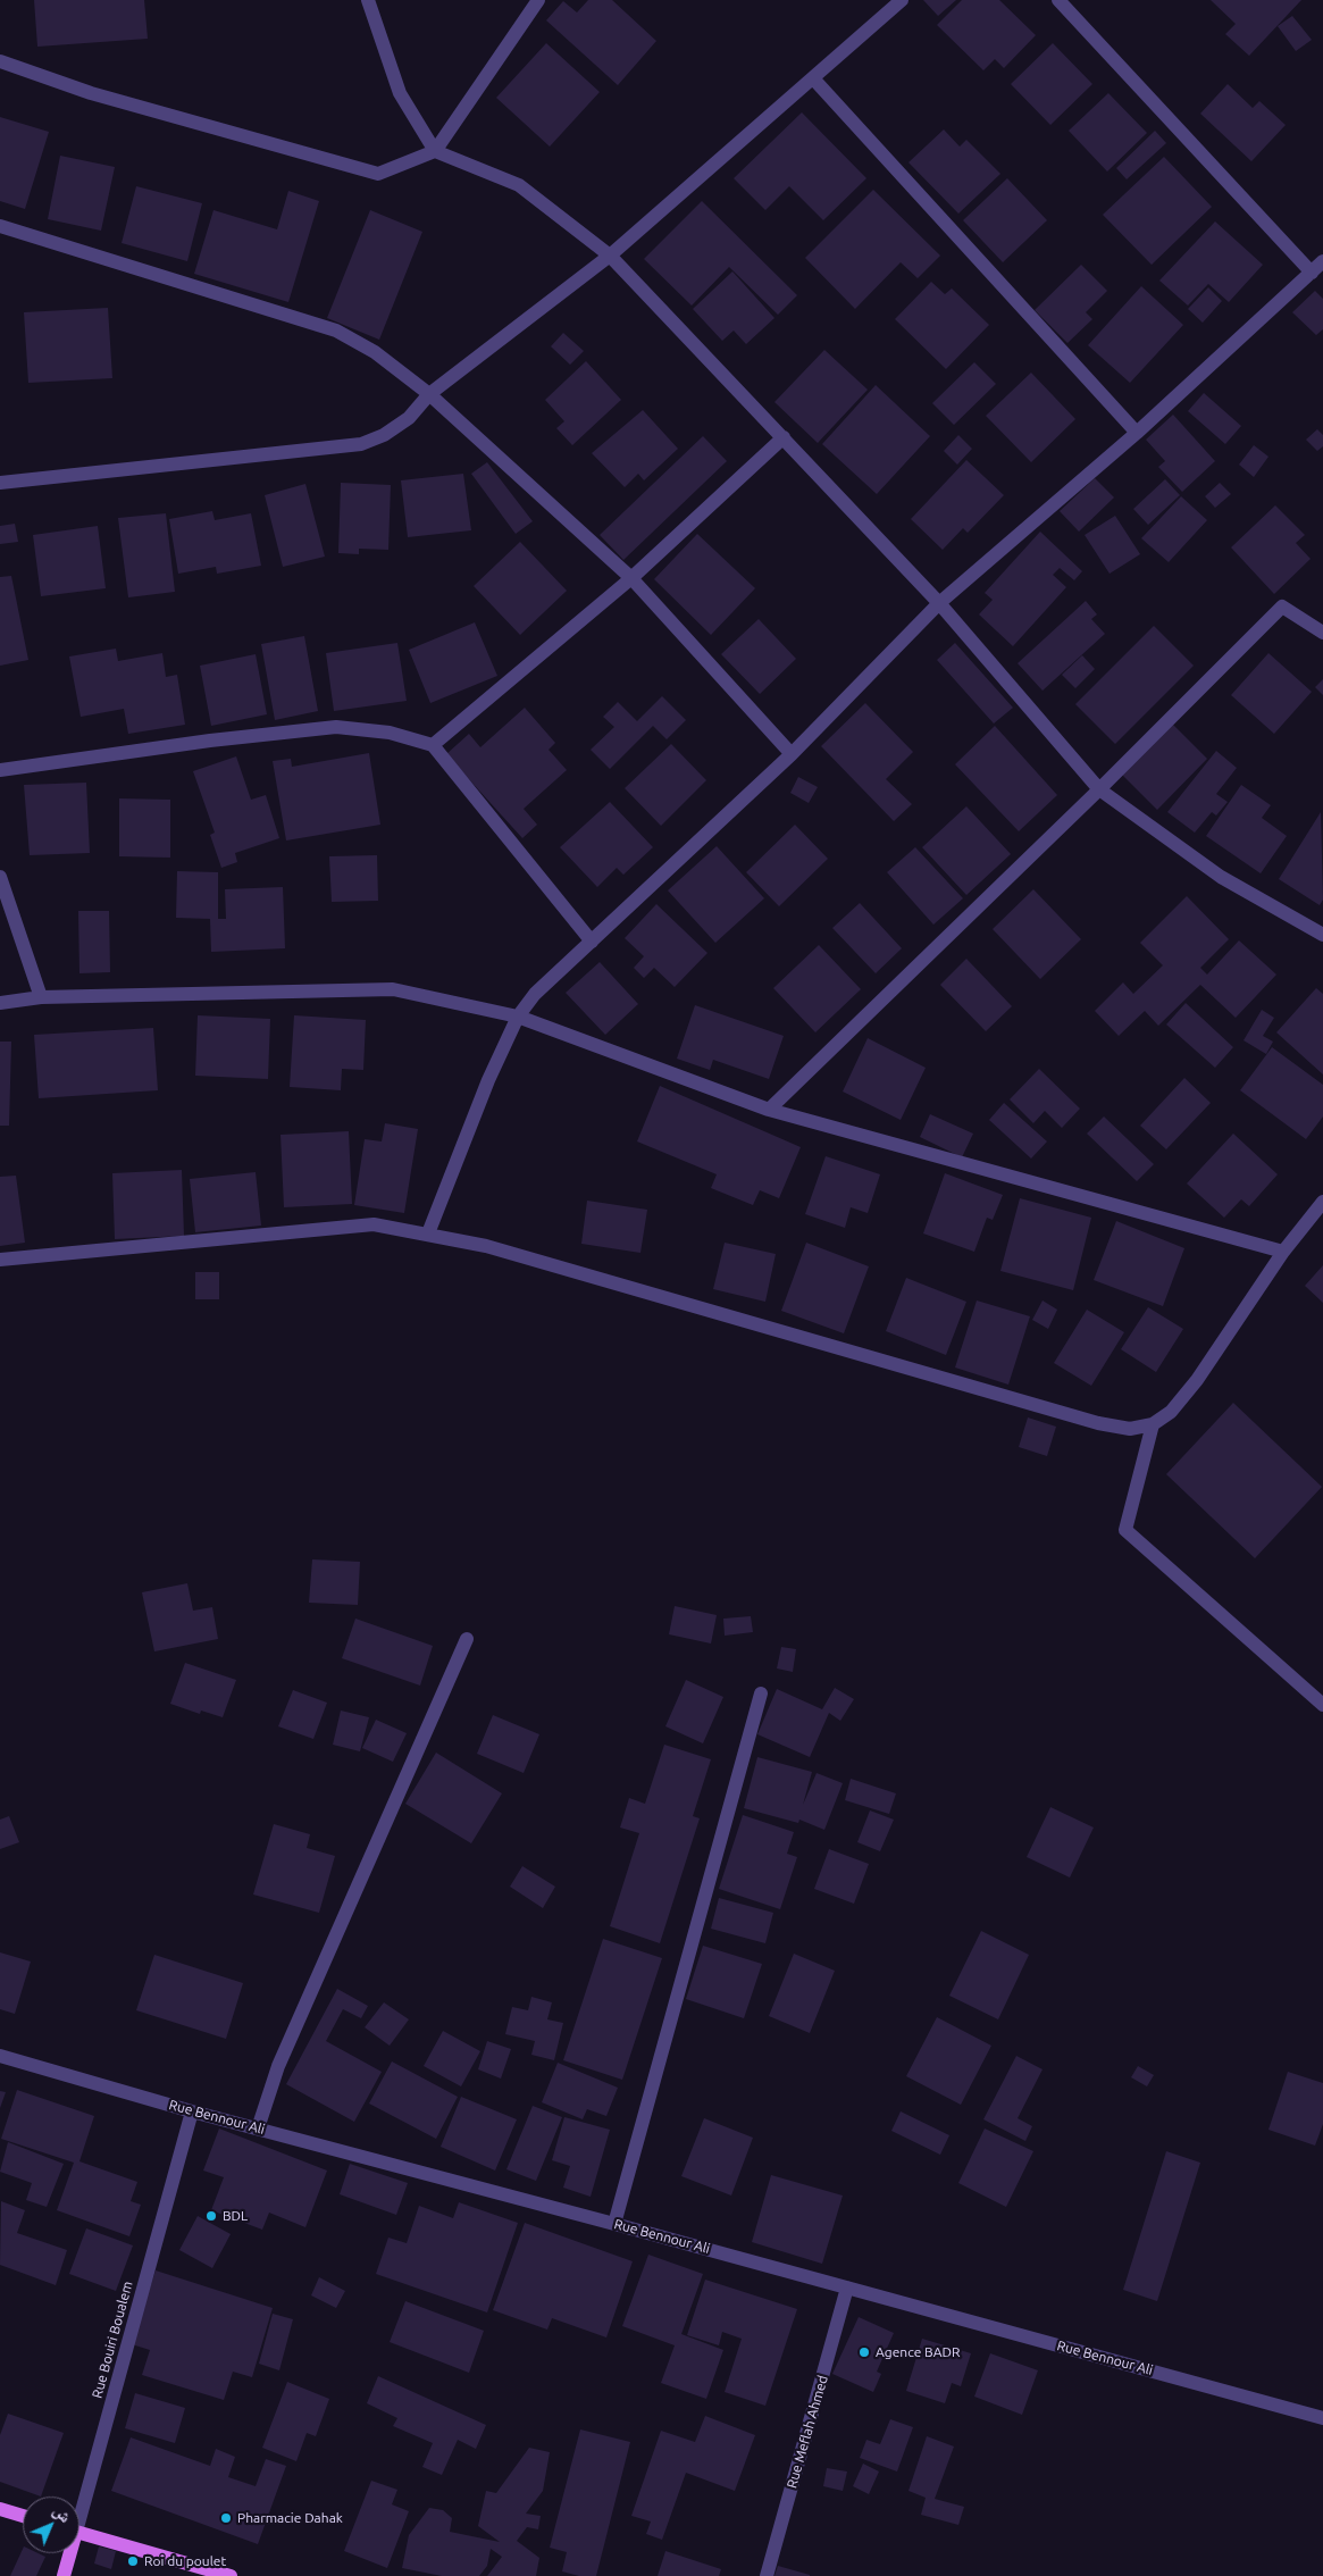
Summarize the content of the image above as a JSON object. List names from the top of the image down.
{
  "streets": {
    "main road": ["Rue Bouiri Boualem"],
    "street": ["Rue Bennour Ali", "Rue Meflah Ahmed"]
  },
  "crossings": [
    ["Rue Bennour Ali", "Rue Bouiri Boualem"],
    ["Rue Bennour Ali", "Rue Meflah Ahmed"]
  ],
  "places": [
    "BDL",
    "Agence BADR",
    "Pharmacie Dahak",
    "Roi du poulet"
  ],
  "north": "top right"
}
